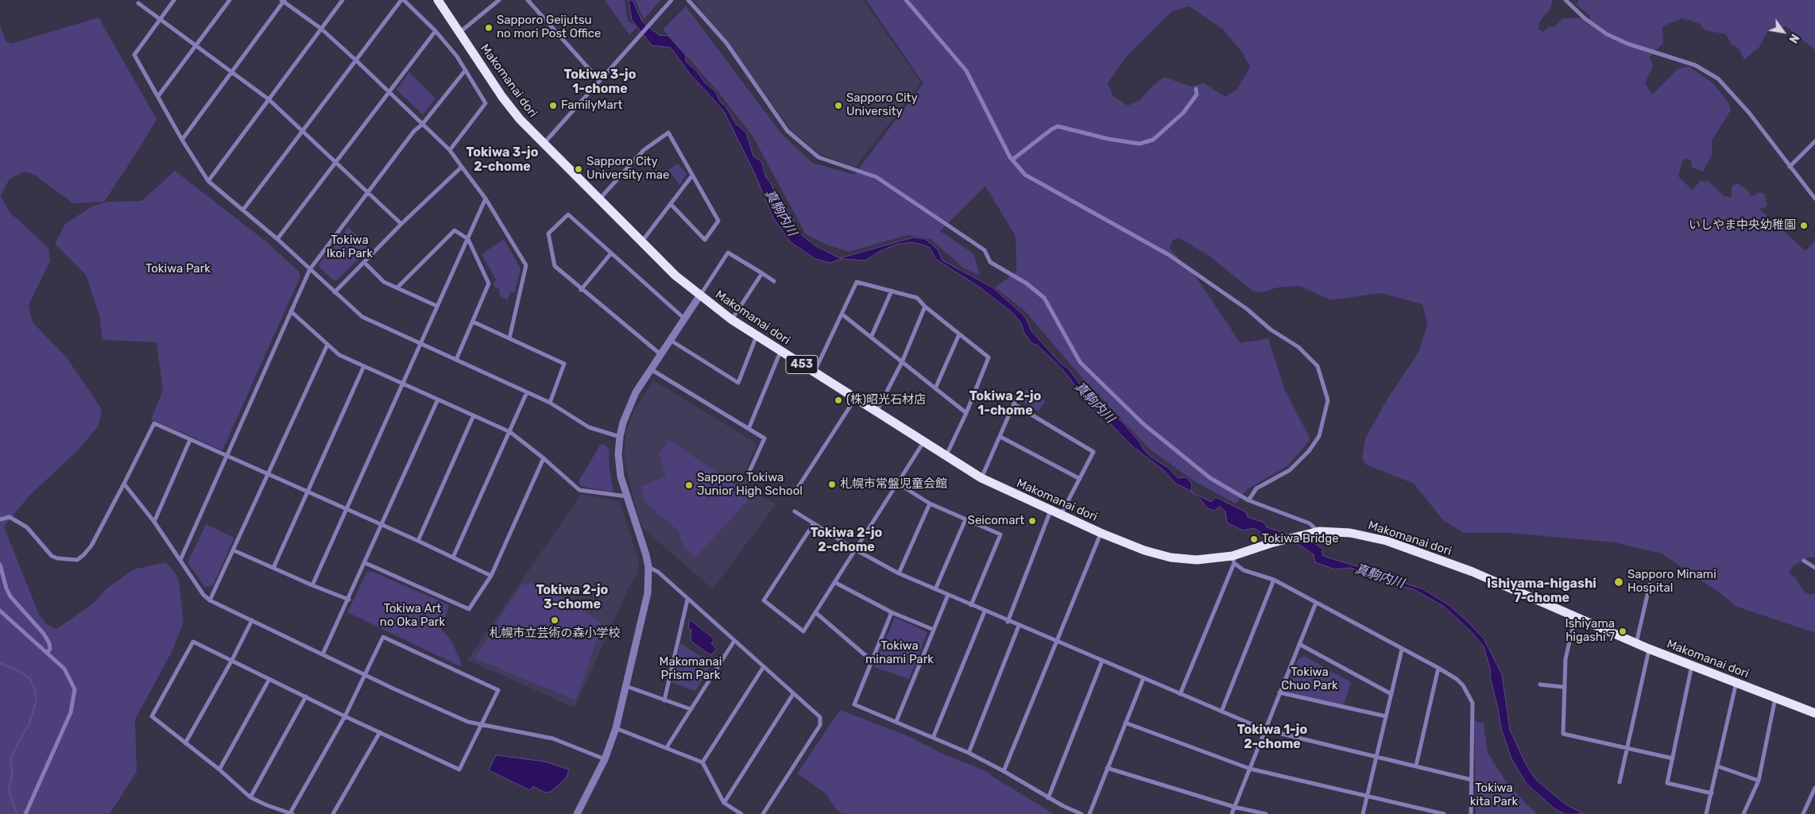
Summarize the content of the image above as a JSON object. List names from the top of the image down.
{
  "streets": {
    "highway": ["Makomanai dori", "453"]
  },
  "districts": [
    "Tokiwa 3-jo 1-chome",
    "Tokiwa 3-jo 2-chome",
    "Tokiwa 2-jo 1-chome",
    "Tokiwa 2-jo 2-chome",
    "Ishiyama-higashi 7-chome",
    "Tokiwa 2-jo 3-chome",
    "Tokiwa 1-jo 2-chome"
  ],
  "water": ["真駒内川"],
  "parks": [
    "Tokiwa Ikoi Park",
    "Tokiwa Park",
    "Tokiwa Art no Oka Park",
    "Tokiwa minami Park",
    "Makomanai Prism Park",
    "Tokiwa Chuo Park",
    "Tokiwa kita Park"
  ],
  "places": [
    "Sapporo Geijutsu no mori Post Office",
    "FamilyMart",
    "Sapporo City University",
    "Sapporo City University mae",
    "いしやま中央幼稚園",
    "(株)昭光石材店",
    "札幌市常盤児童会館",
    "Sapporo Tokiwa Junior High School",
    "Seicomart",
    "Tokiwa Bridge",
    "Sapporo Minami Hospital",
    "札幌市立芸術の森小学校",
    "Ishiyama higashi 7"
  ],
  "north": "bottom right"
}
